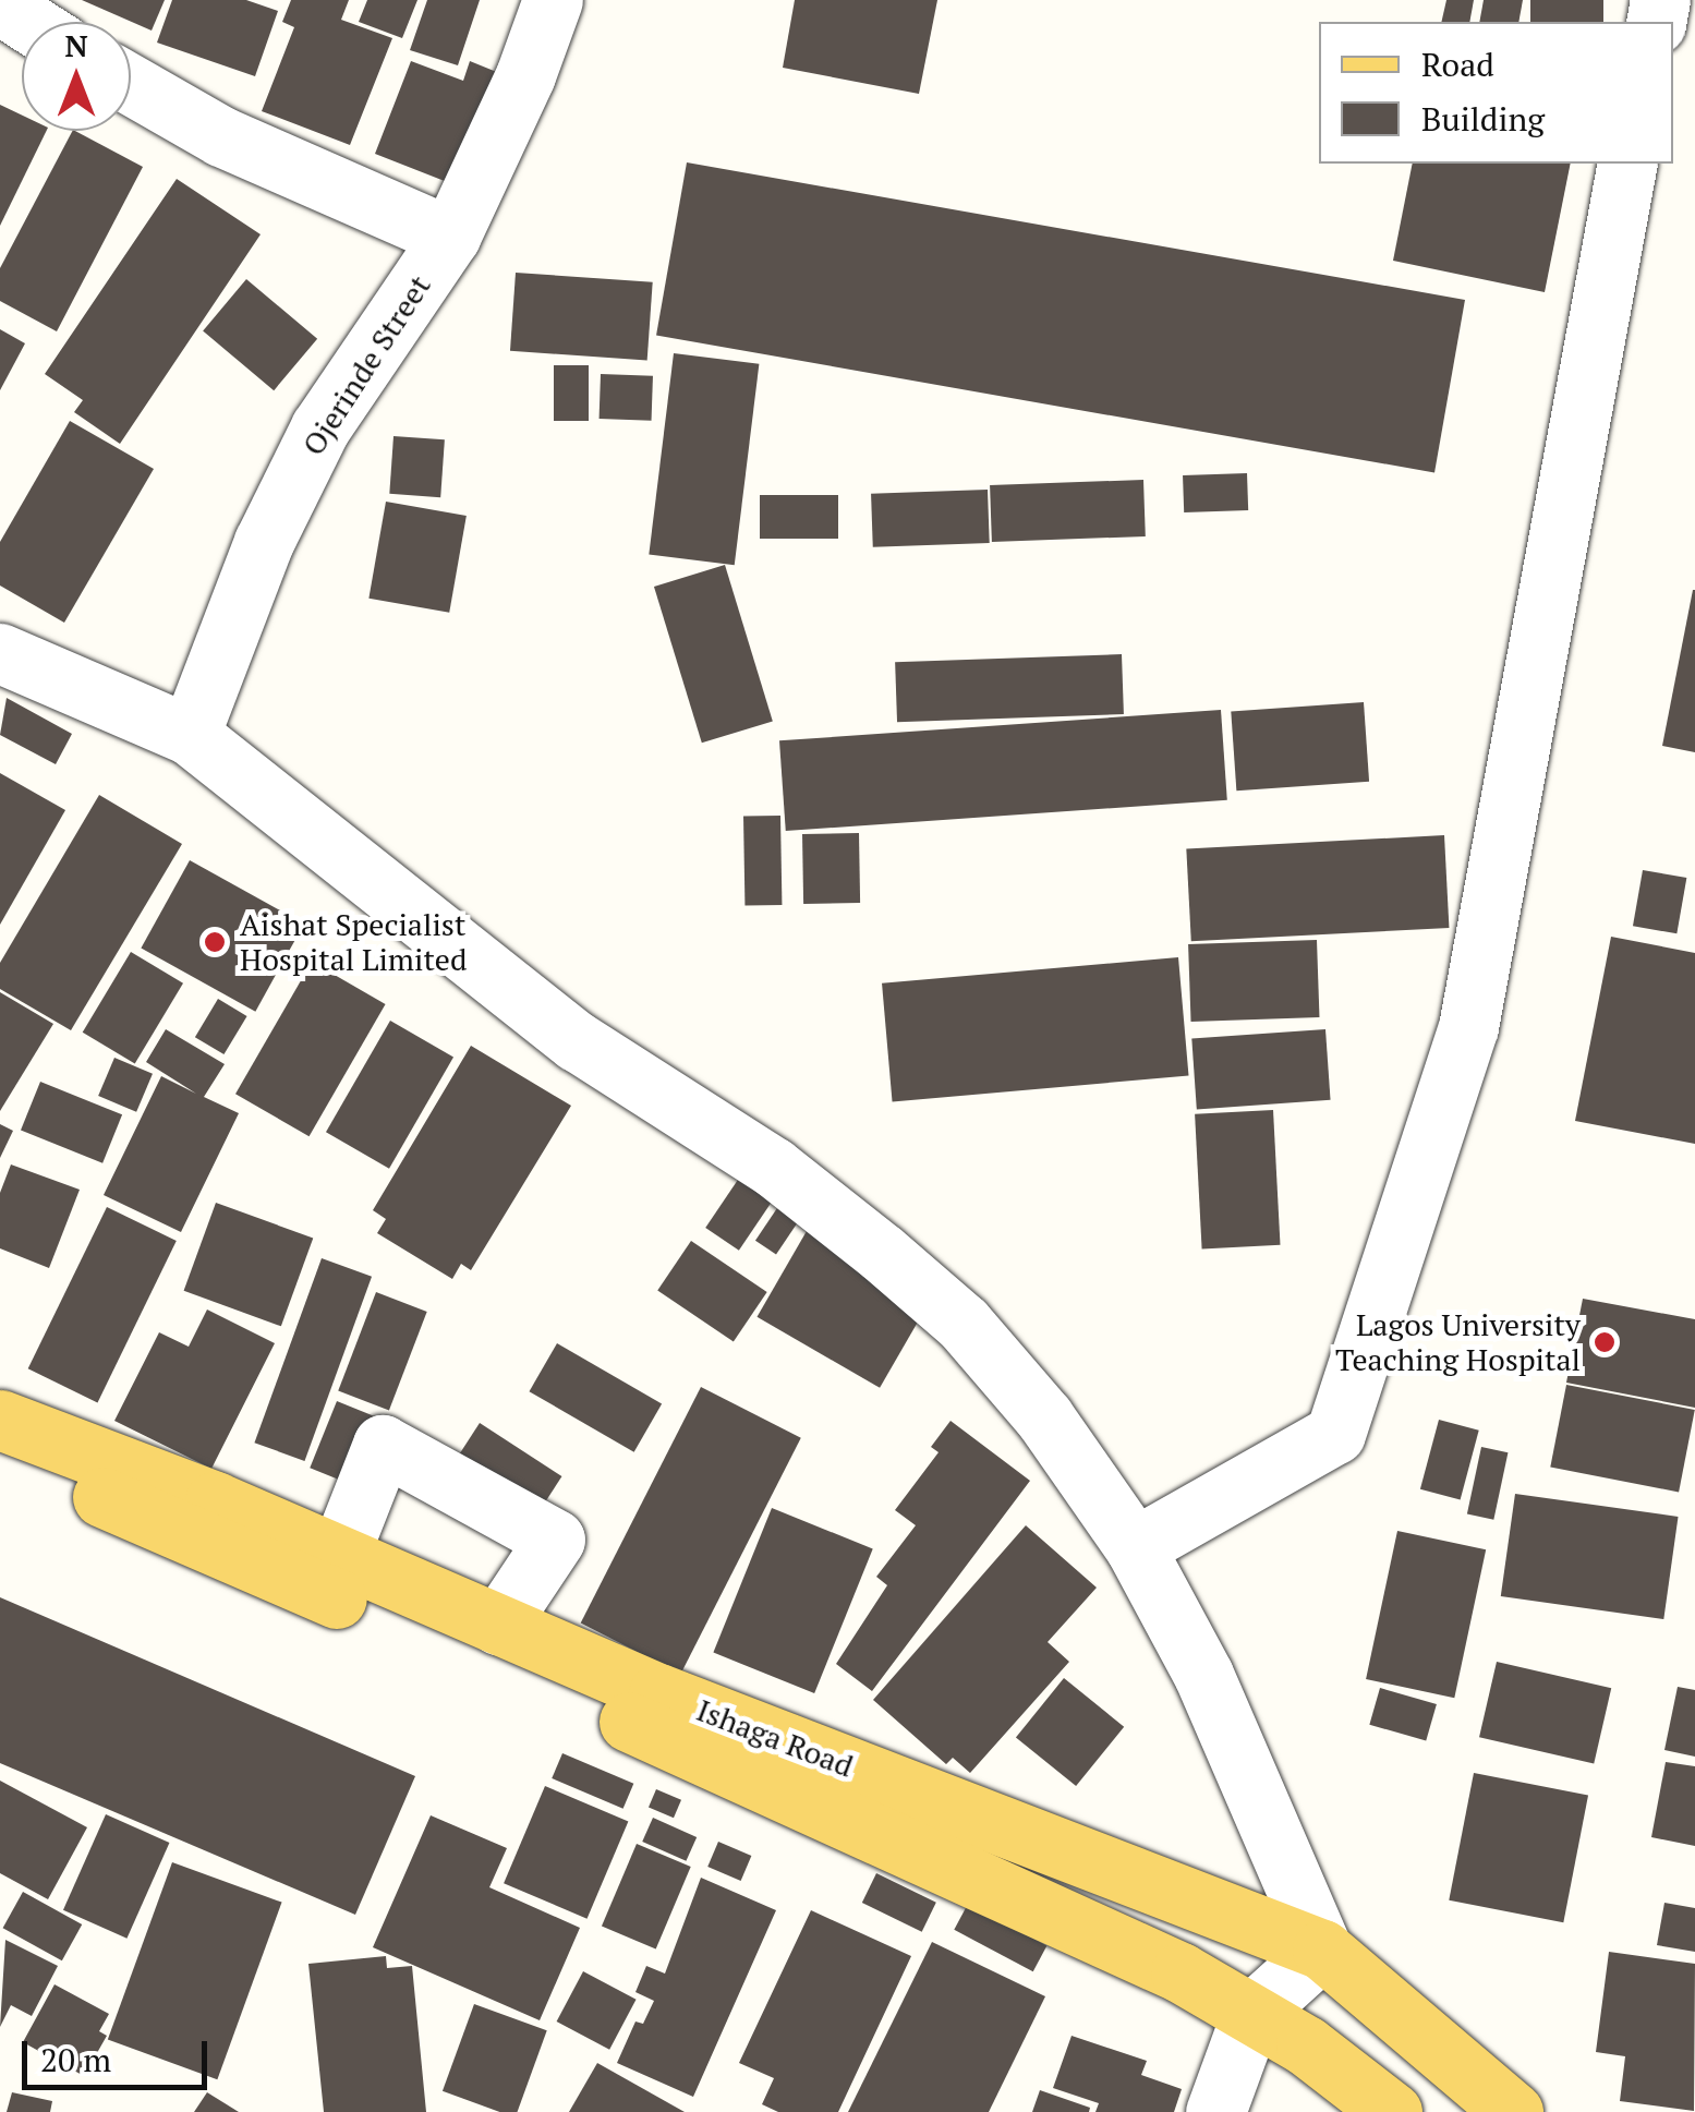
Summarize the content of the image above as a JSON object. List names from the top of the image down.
{
  "streets": {
    "main road": ["Ishaga Road"],
    "street": ["Ojerinde Street"]
  },
  "places": ["Aishat Specialist Hospital Limited", "Lagos University Teaching Hospital"],
  "legend": ["Road", "Building"],
  "scale_bar": "20 m",
  "north": "top"
}
